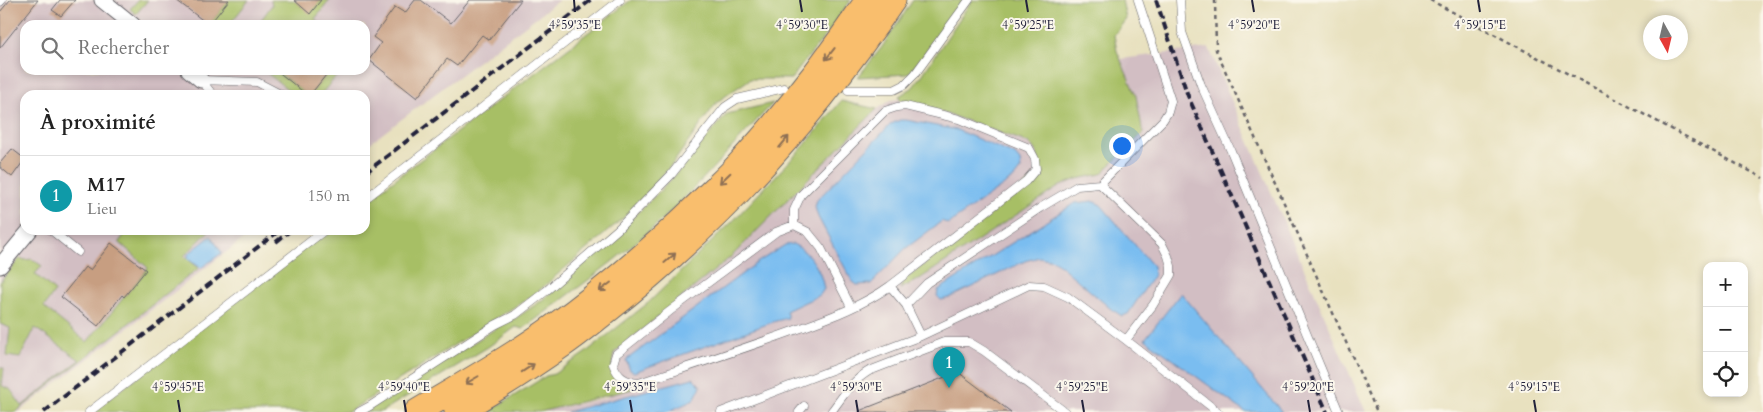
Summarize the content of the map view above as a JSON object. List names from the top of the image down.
{
  "north": "bottom",
  "page": {
    "search": "Rechercher",
    "heading": "À proximité",
    "list": [
      {
        "mark": "1",
        "name": "M17",
        "note": "Lieu",
        "value": "150 m"
      }
    ],
    "map_buttons": ["+", "−"],
    "pins": "1"
  },
  "coordinates": [
    "4°59'35\"E",
    "4°59'30\"E",
    "4°59'25\"E",
    "4°59'20\"E",
    "4°59'15\"E",
    "4°59'45\"E",
    "4°59'40\"E"
  ]
}
